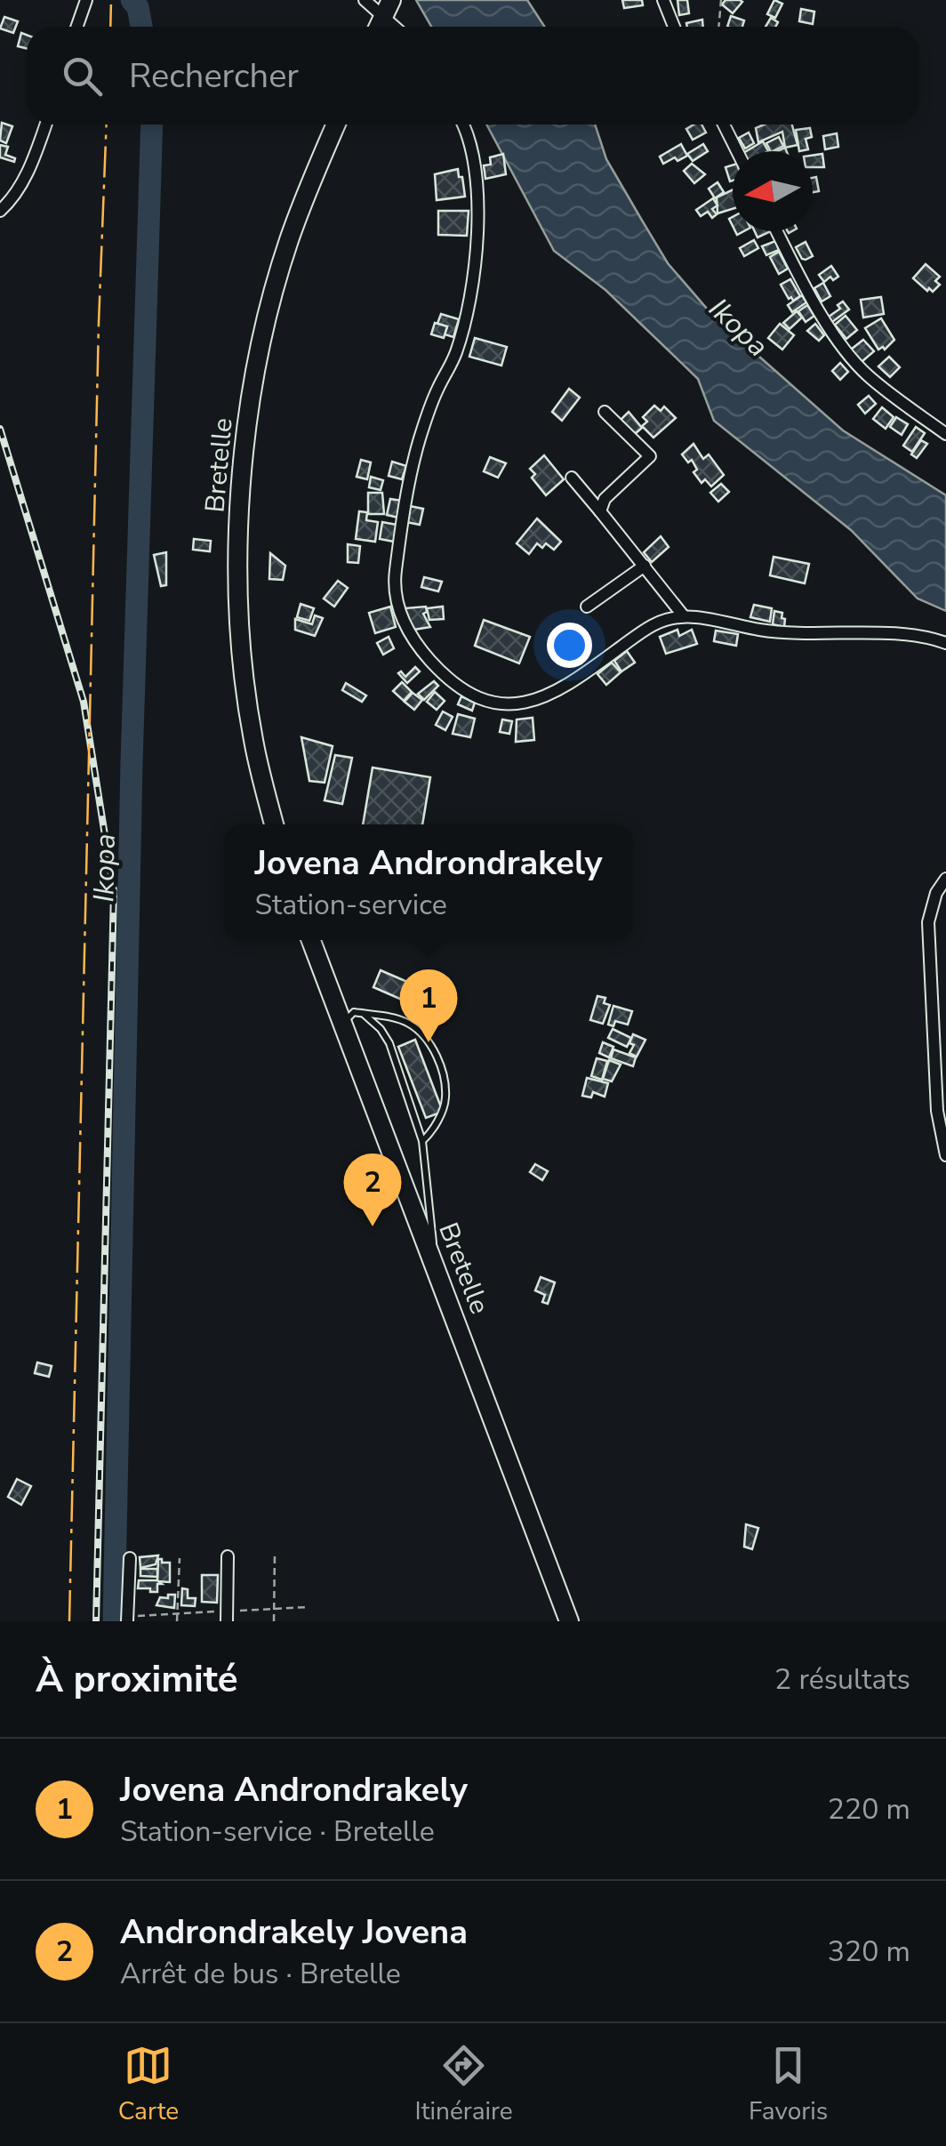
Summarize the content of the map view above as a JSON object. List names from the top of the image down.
{
  "streets": {
    "main road": ["Bretelle"]
  },
  "water": ["Ikopa"],
  "north": "left",
  "page": {
    "search": "Rechercher",
    "popup": ["Jovena Androndrakely", "Station-service"],
    "pins": ["1", "2"],
    "heading": ["À proximité", "2 résultats"],
    "list": [
      {
        "mark": "1",
        "name": "Jovena Androndrakely",
        "note": "Station-service · Bretelle",
        "value": "220 m"
      },
      {
        "mark": "2",
        "name": "Androndrakely Jovena",
        "note": "Arrêt de bus · Bretelle",
        "value": "320 m"
      }
    ],
    "nav": ["Carte", "Itinéraire", "Favoris"]
  }
}
